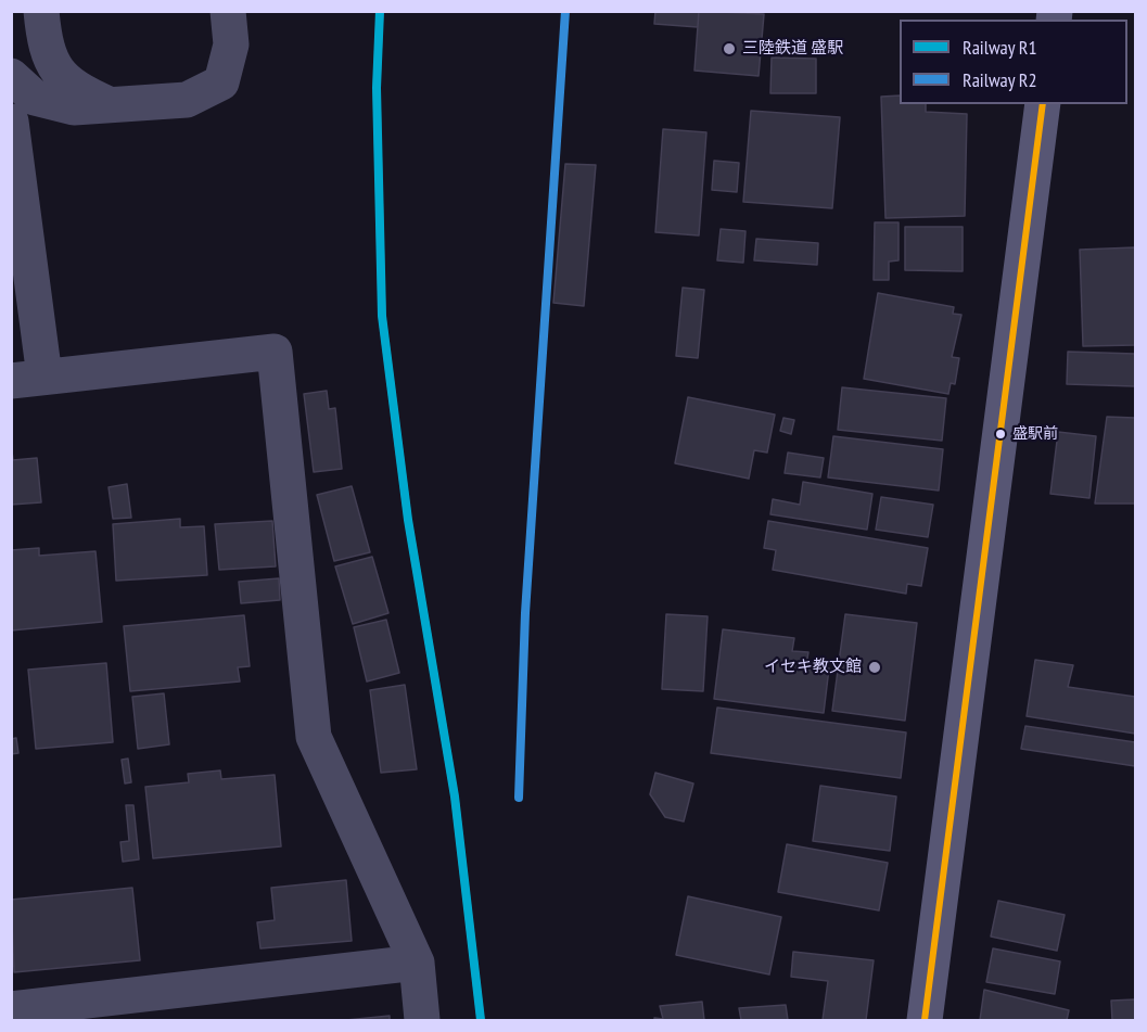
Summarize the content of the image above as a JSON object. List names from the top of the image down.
{
  "places": ["三陸鉄道 盛駅", "盛駅前", "イセキ教文館"],
  "lines": ["rail line R1", "rail line R2"],
  "legend": ["Railway R1", "Railway R2"]
}
